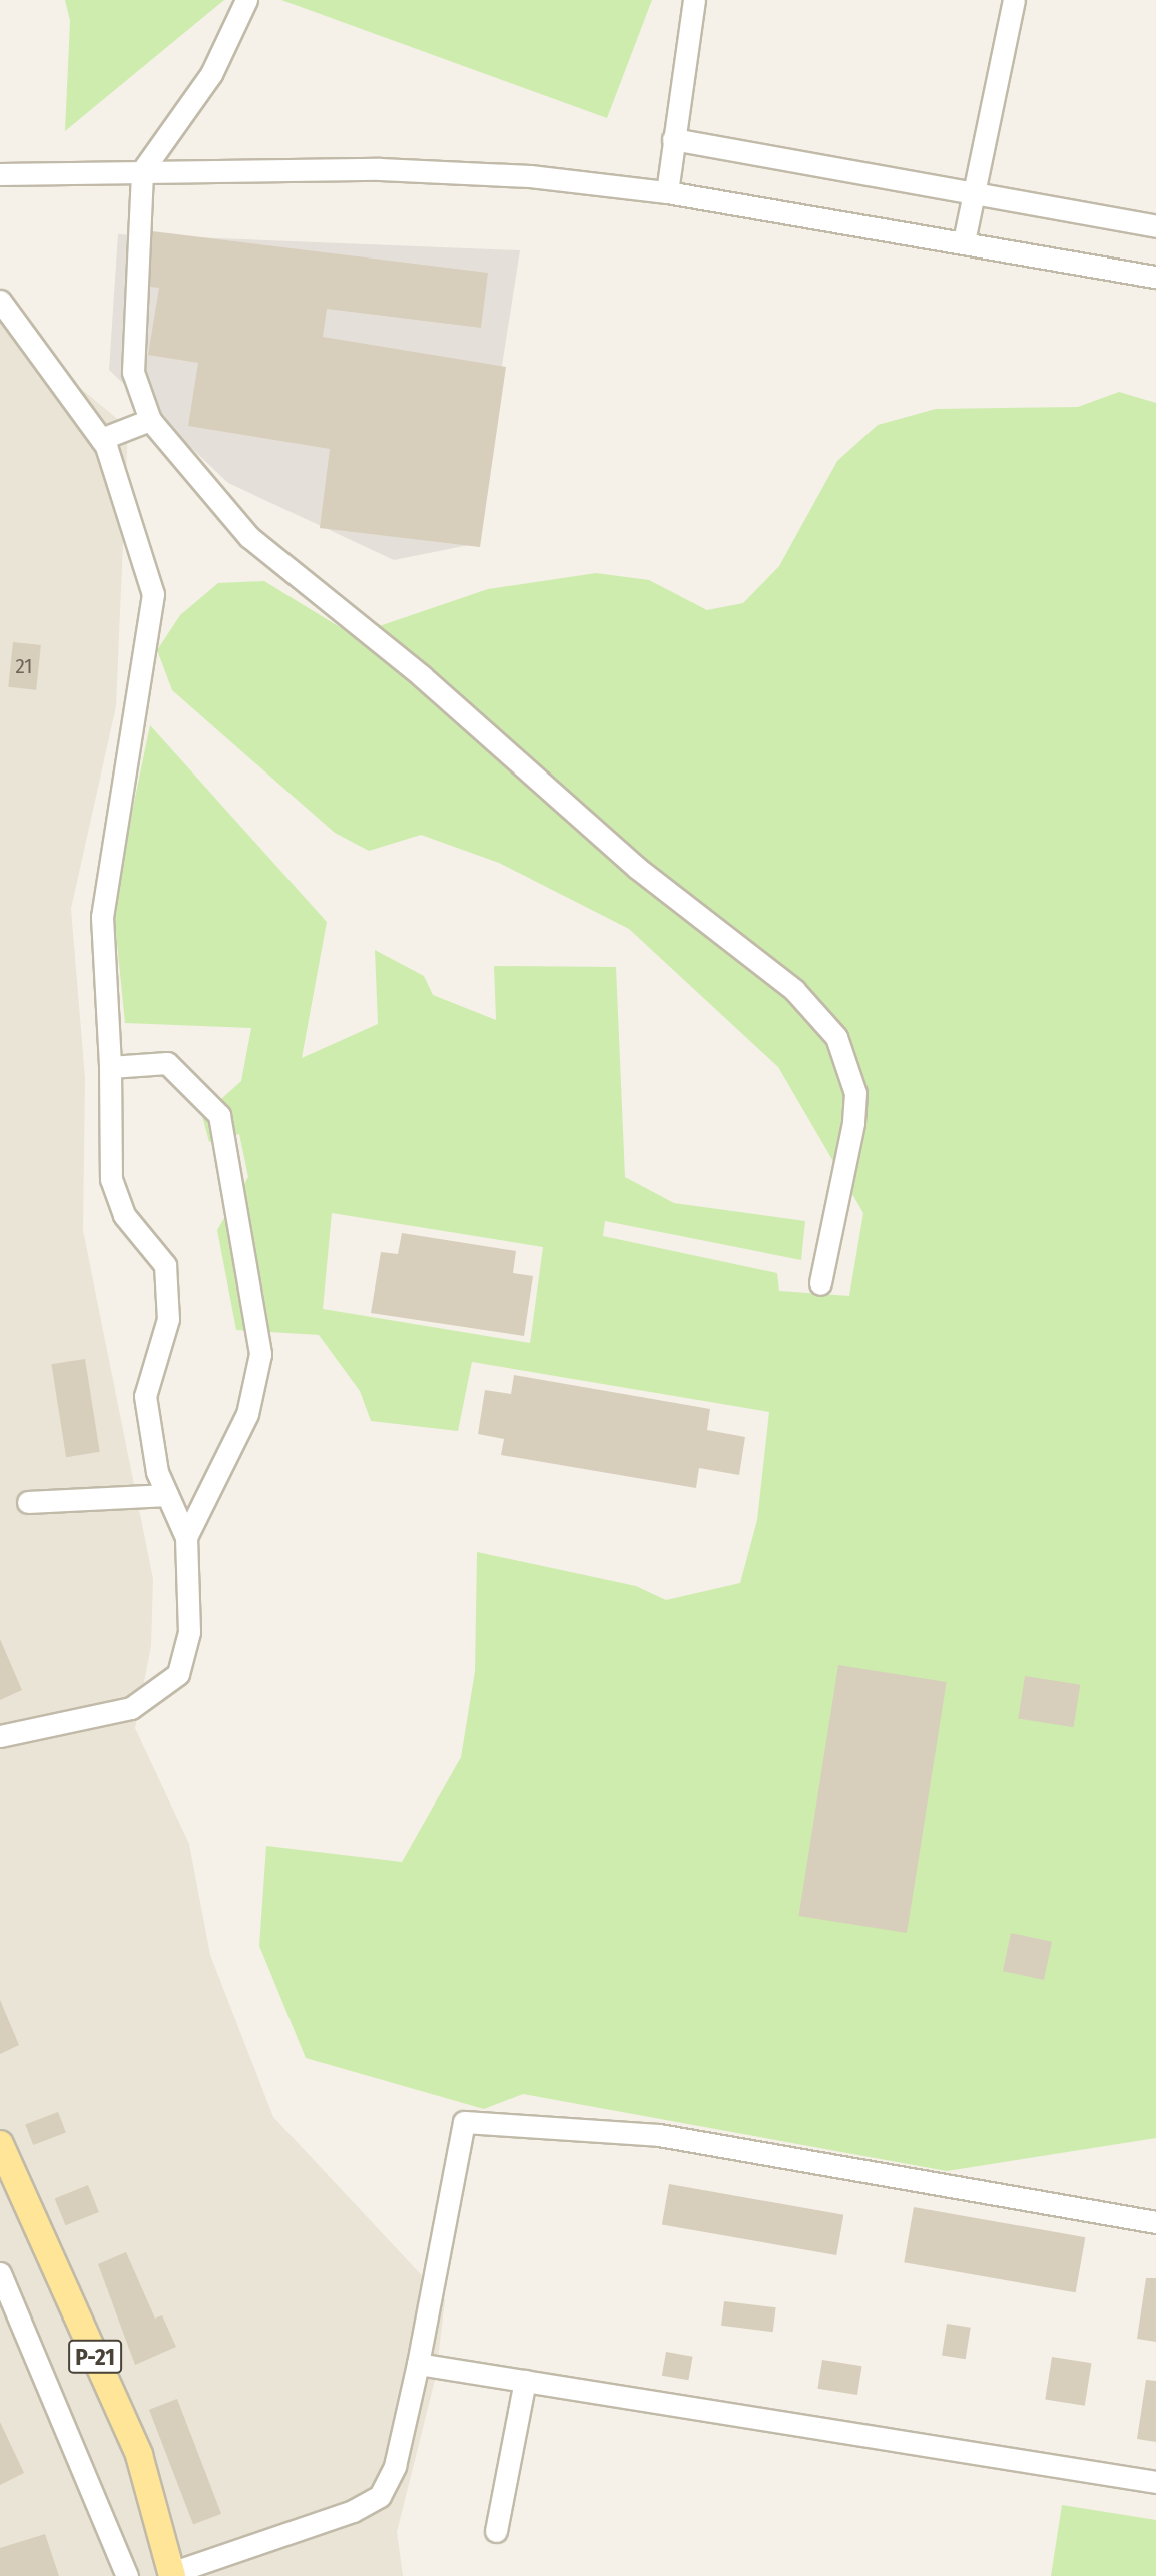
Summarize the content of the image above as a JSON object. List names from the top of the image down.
{
  "streets": {
    "main road": ["Р-21"]
  },
  "house_numbers": ["21"]
}
